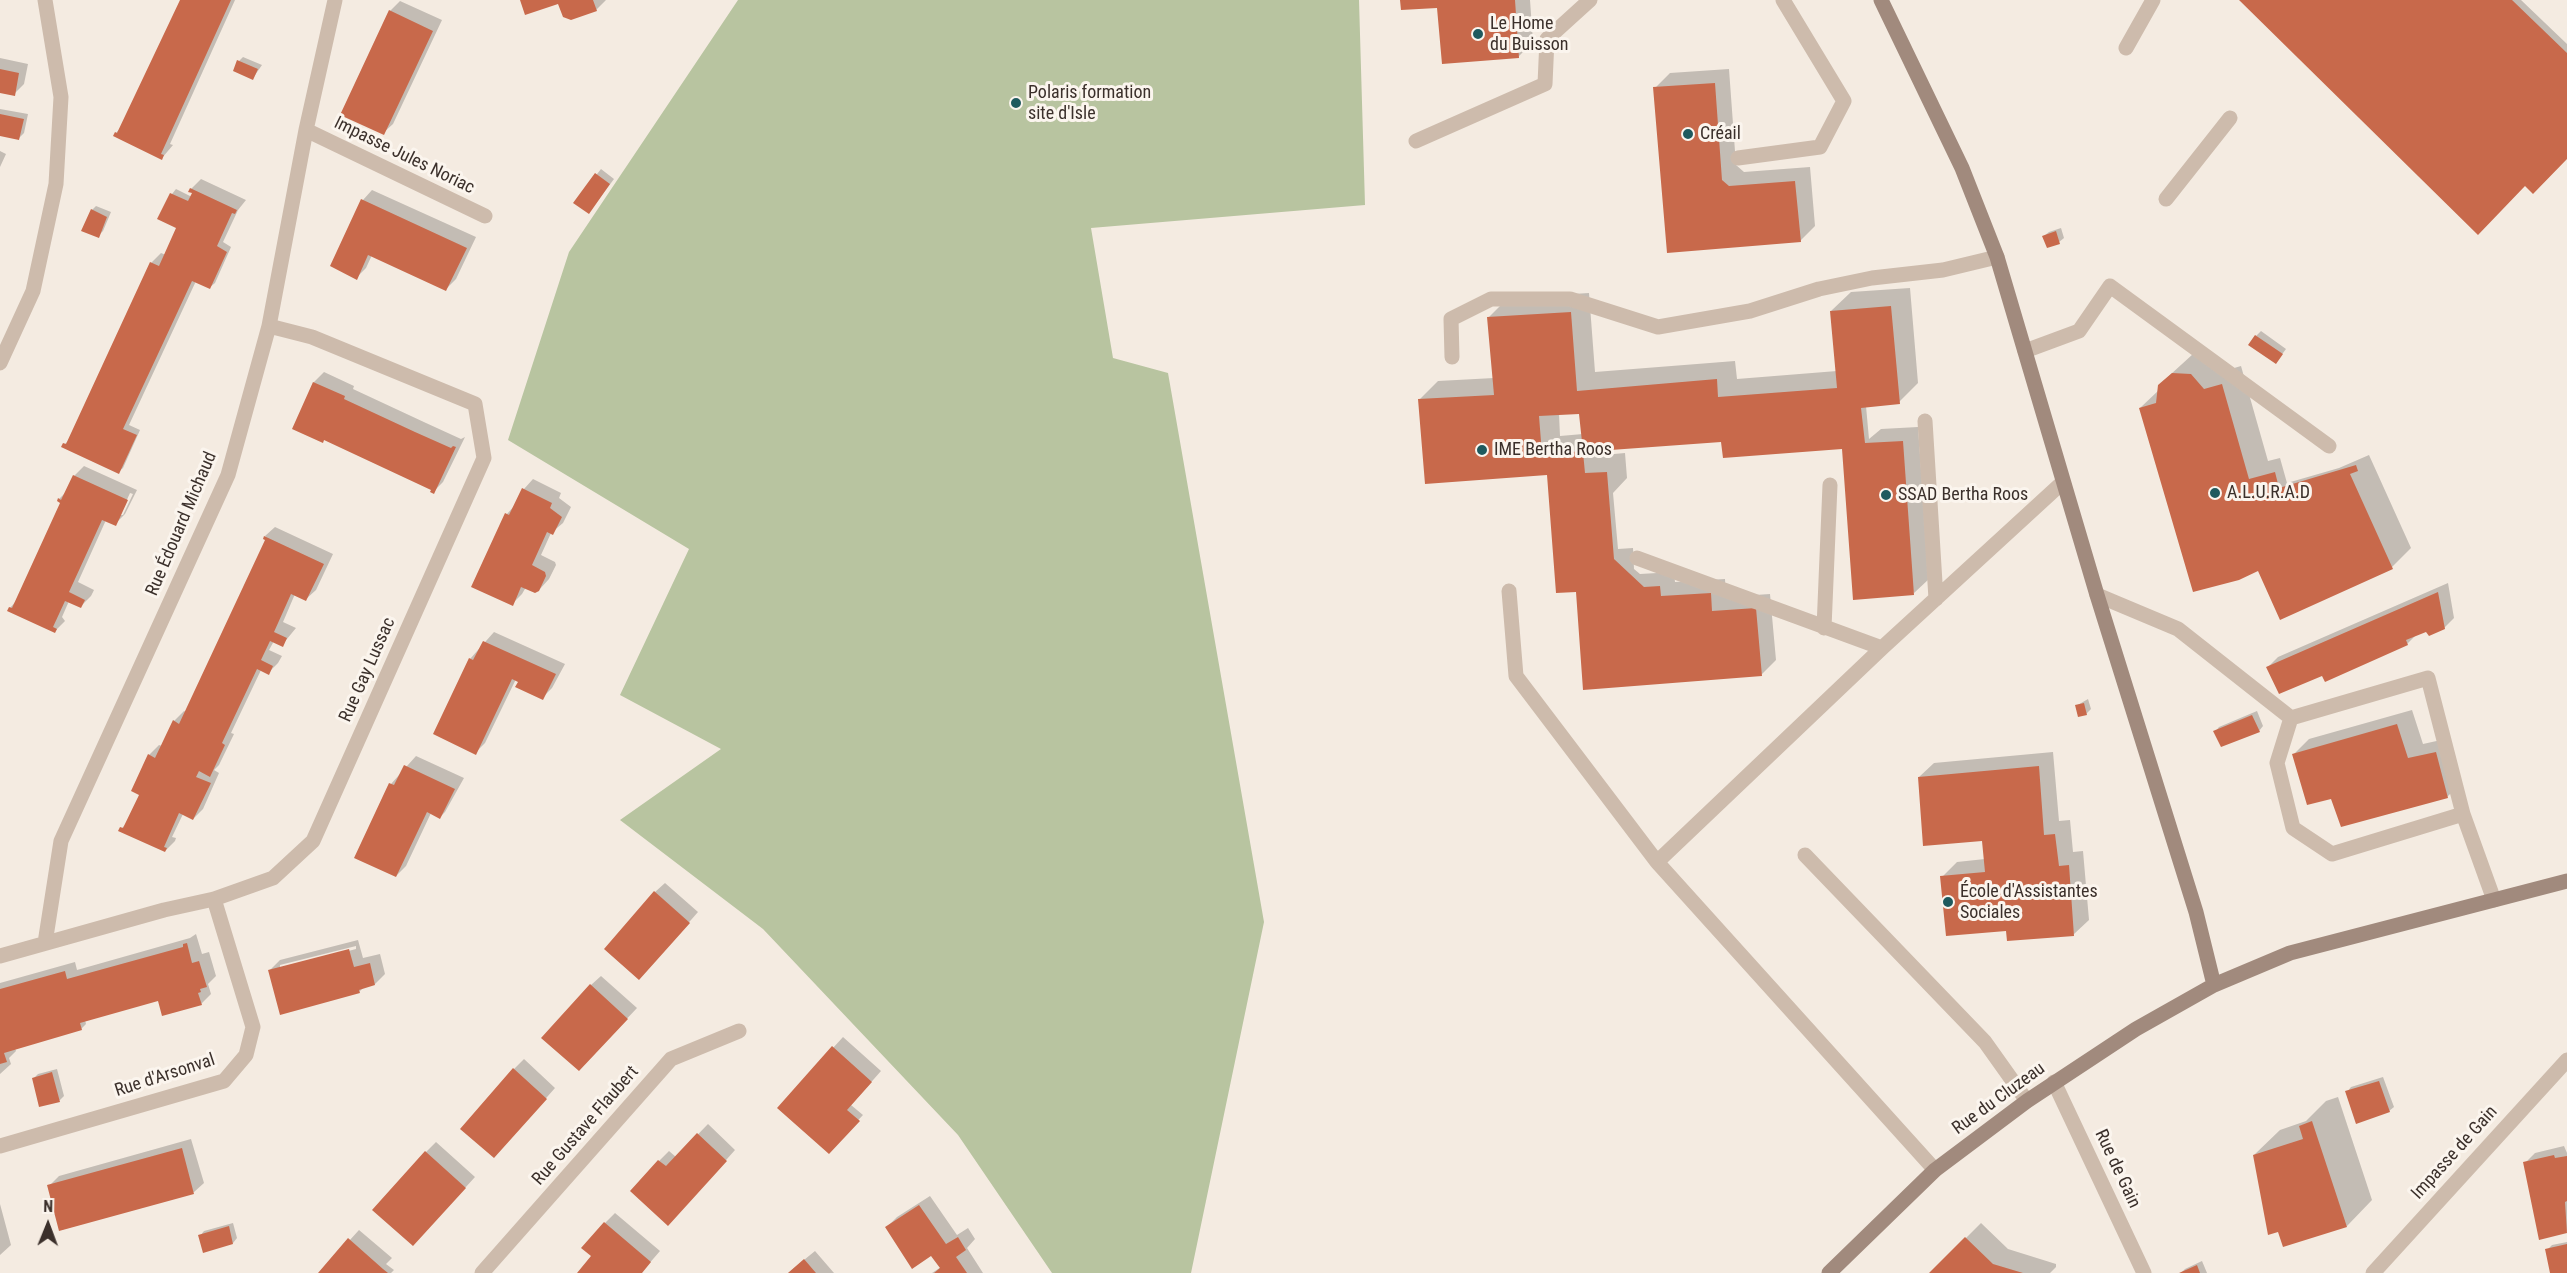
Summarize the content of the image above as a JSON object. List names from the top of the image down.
{
  "streets": {
    "street": [
      "Impasse Jules Noriac",
      "Rue Édouard Michaud",
      "Rue Gay Lussac",
      "Rue d'Arsonval",
      "Rue du Cluzeau",
      "Rue Gustave Flaubert",
      "Impasse de Gain",
      "Rue de Gain"
    ]
  },
  "crossings": [
    ["Impasse Jules Noriac", "Rue Édouard Michaud"],
    ["Rue Édouard Michaud", "Rue Gay Lussac"],
    ["Rue Gay Lussac", "Rue d'Arsonval"],
    ["Rue du Cluzeau", "Rue de Gain"]
  ],
  "places": [
    "Le Home du Buisson",
    "Polaris formation site d'Isle",
    "Créail",
    "IME Bertha Roos",
    "A.L.U.R.A.D",
    "SSAD Bertha Roos",
    "École d'Assistantes Sociales"
  ],
  "north": "top"
}
